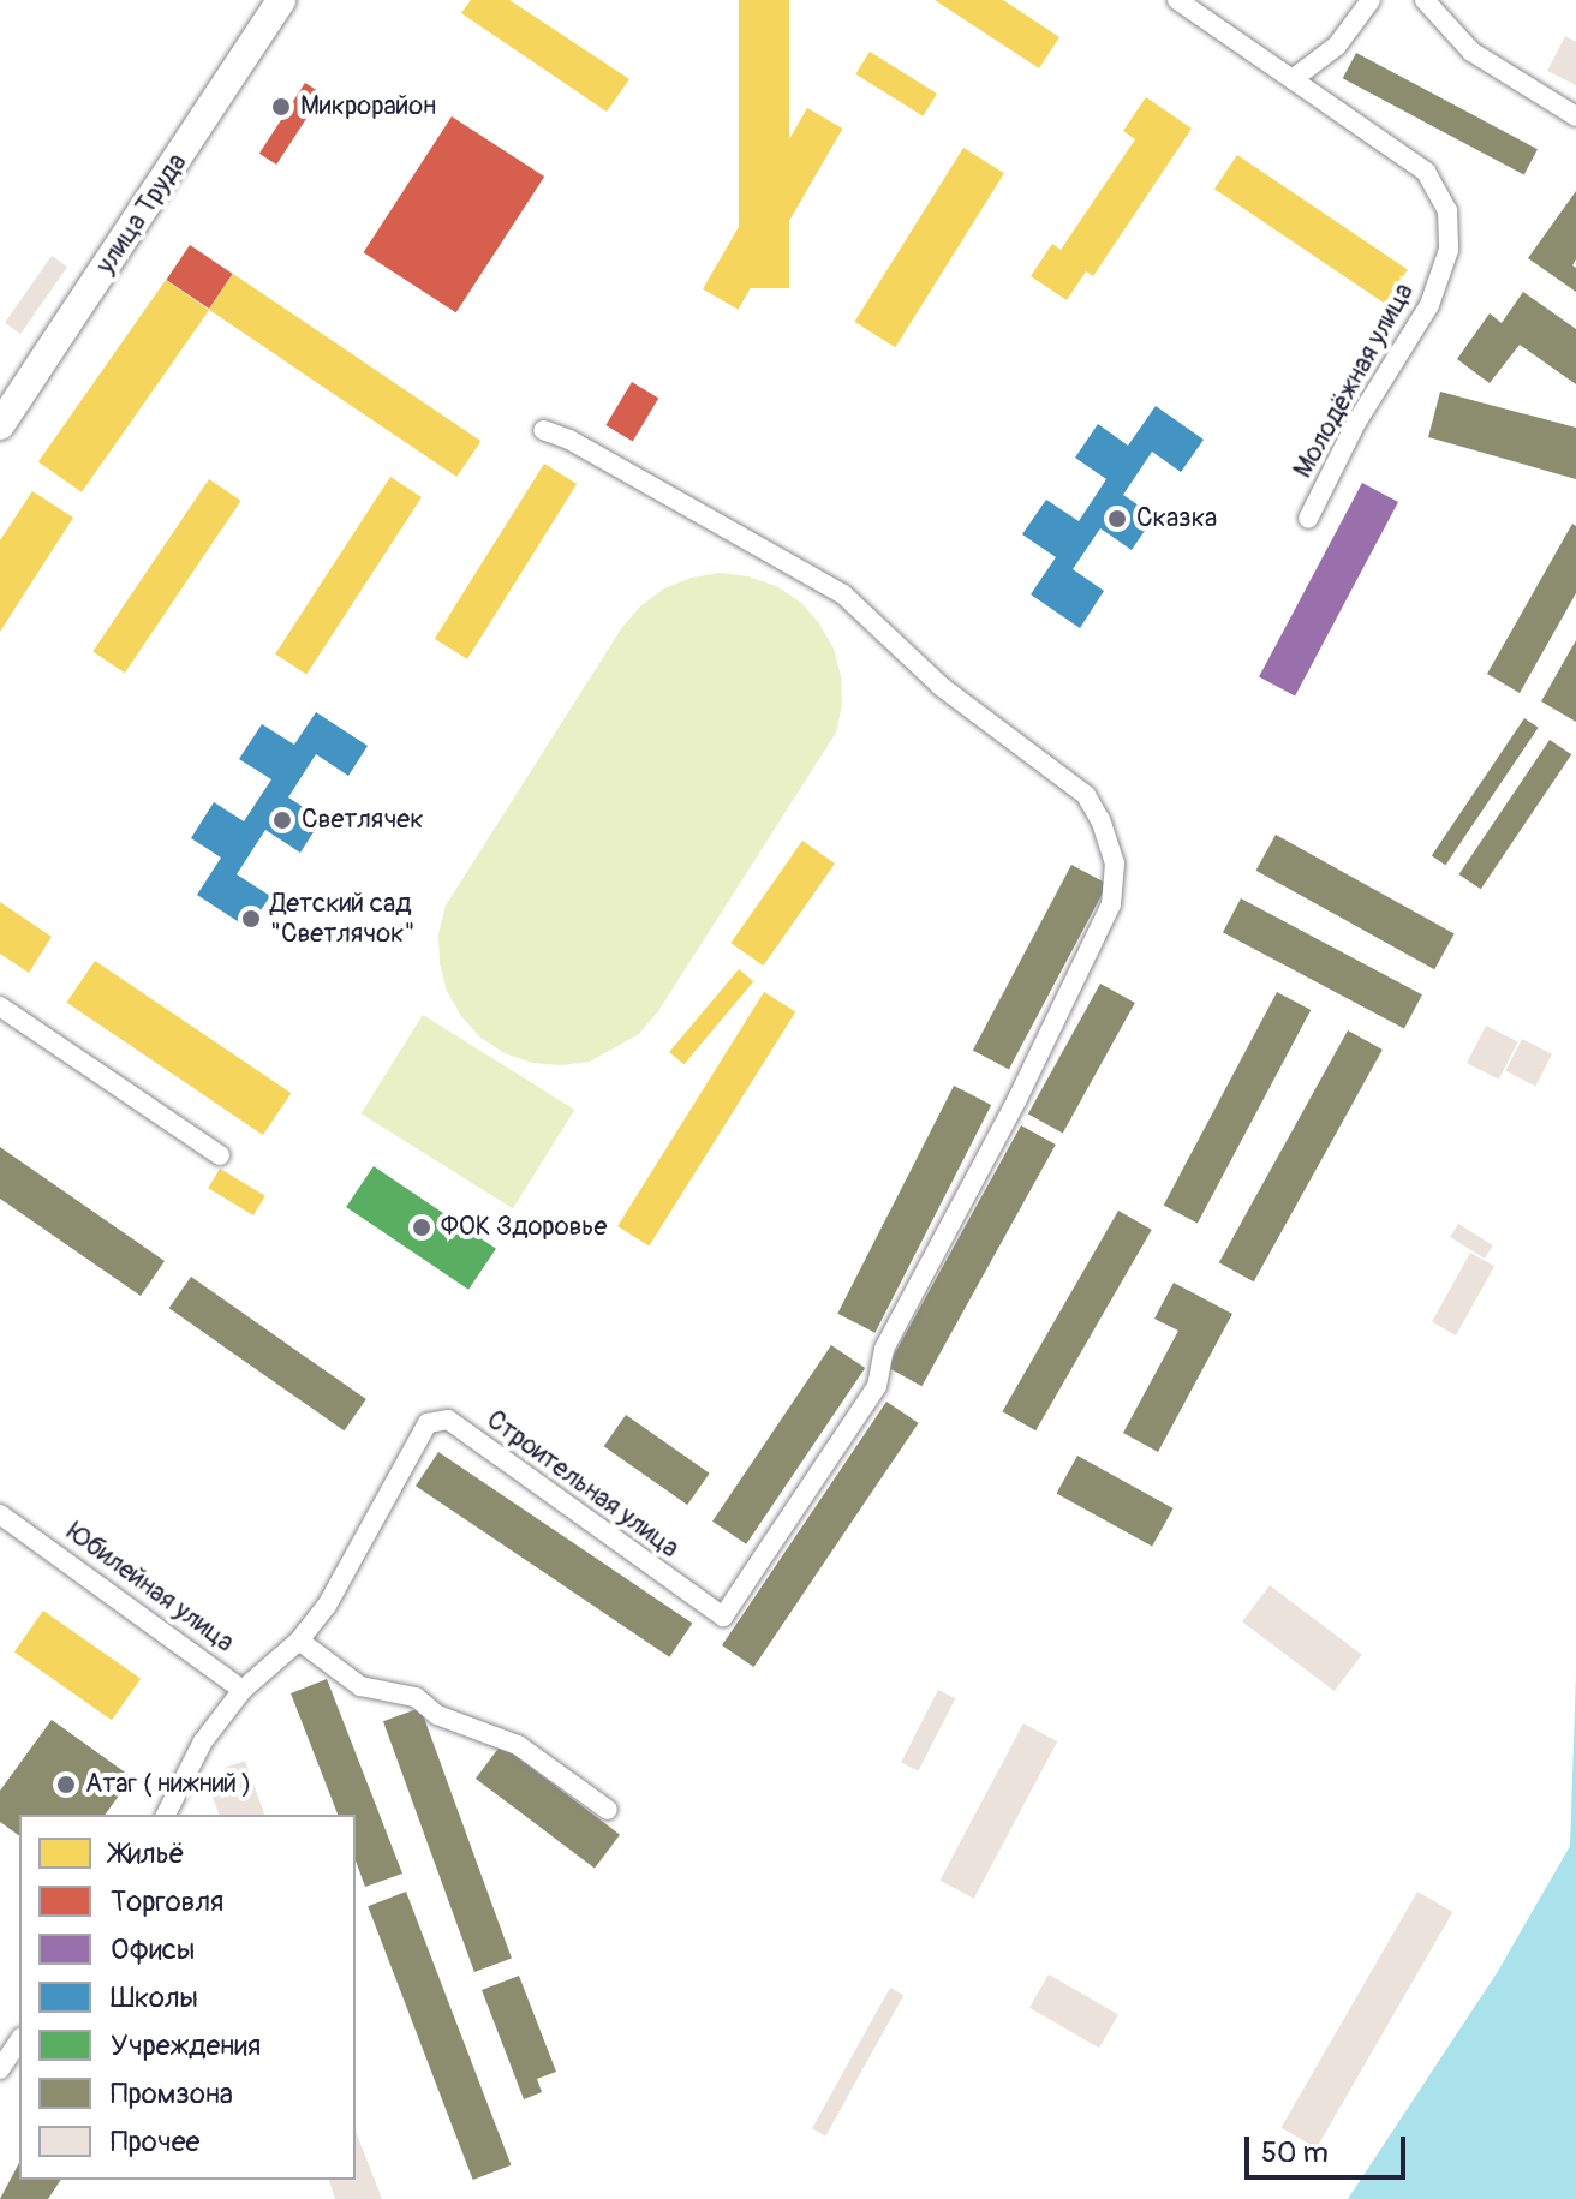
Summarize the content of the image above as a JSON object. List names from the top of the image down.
{
  "streets": {
    "street": [
      "улица Труда",
      "Молодёжная улица",
      "Строительная улица",
      "Юбилейная улица"
    ]
  },
  "crossings": [
    ["Строительная улица", "Юбилейная улица"]
  ],
  "places": [
    "Микрорайон",
    "Сказка",
    "Светлячек",
    "Детский сад \"Светлячок\"",
    "ФОК Здоровье",
    "Атаг ( нижний )"
  ],
  "legend": [
    "Жильё",
    "Торговля",
    "Офисы",
    "Школы",
    "Учреждения",
    "Промзона",
    "Прочее"
  ],
  "scale_bar": "50 m"
}
